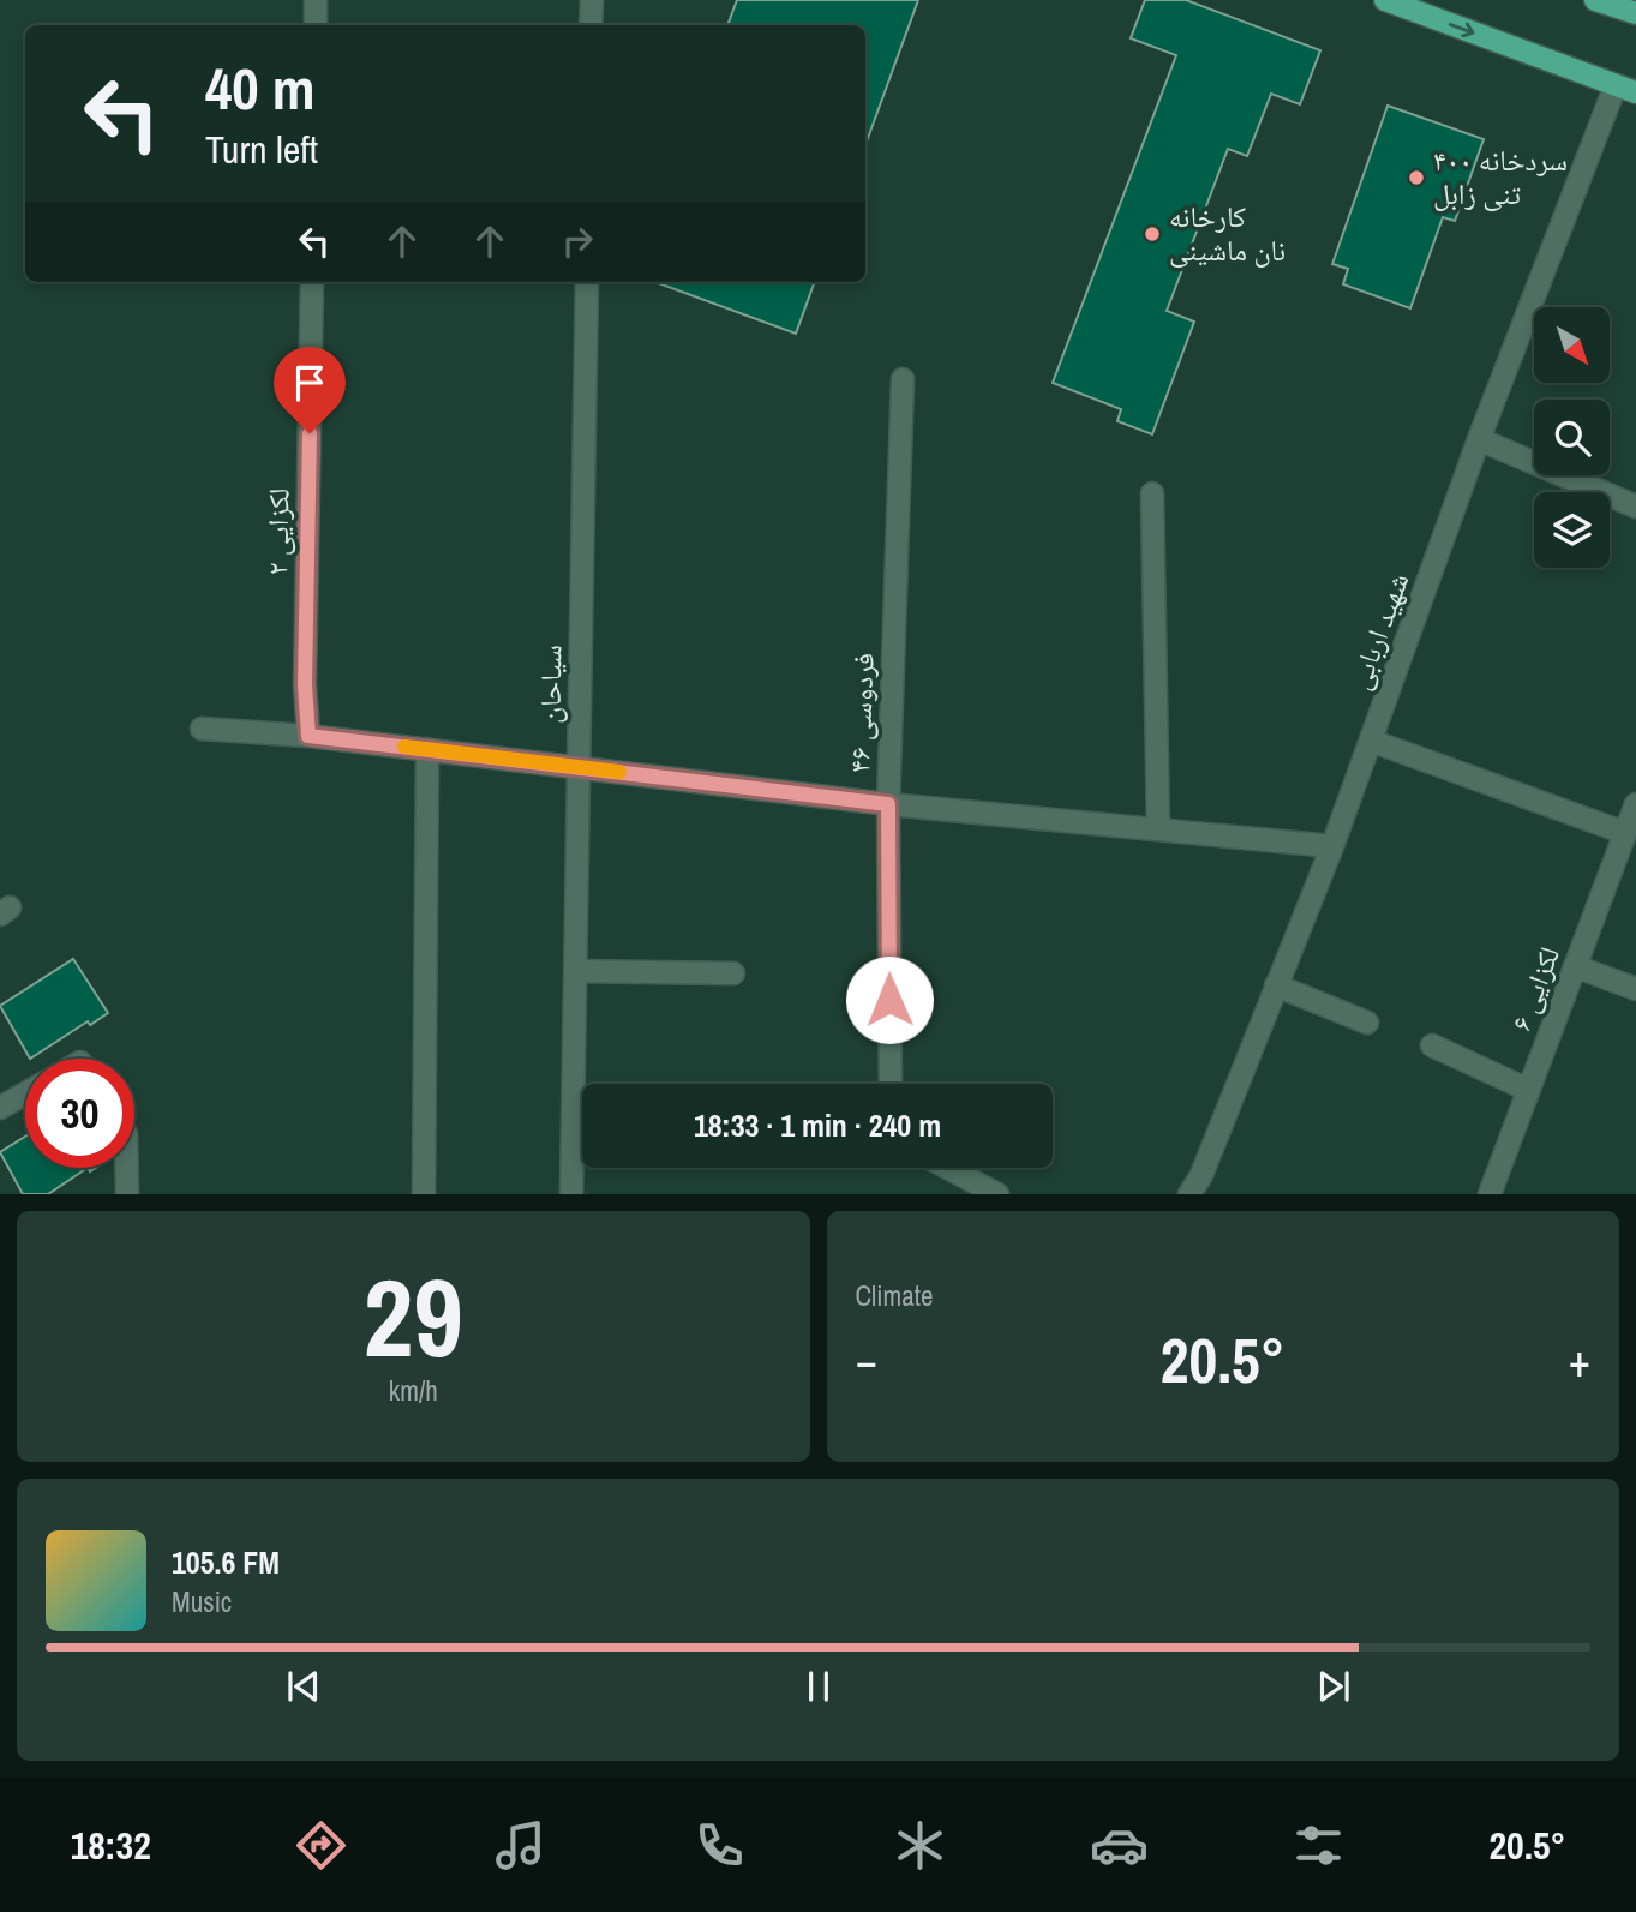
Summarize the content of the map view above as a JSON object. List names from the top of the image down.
{
  "streets": {
    "street": [
      "لکزایی ۲",
      "شهید اربابی",
      "سیاحان",
      "فردوسی ۴۶",
      "لکزایی ۶"
    ]
  },
  "places": ["سردخانه ۴۰۰ تنی زابل", "کارخانه نان ماشینی"],
  "north": "bottom right",
  "page": {
    "turn": ["40 m", "Turn left"],
    "limit": "30",
    "trip": "18:33 · 1 min · 240 m",
    "tile": [
      ["29", "km/h"],
      "Climate"
    ],
    "heat": ["−", "20.5°", "+"],
    "song": ["105.6 FM", "Music"],
    "tabs": ["18:32", "20.5°"]
  }
}
